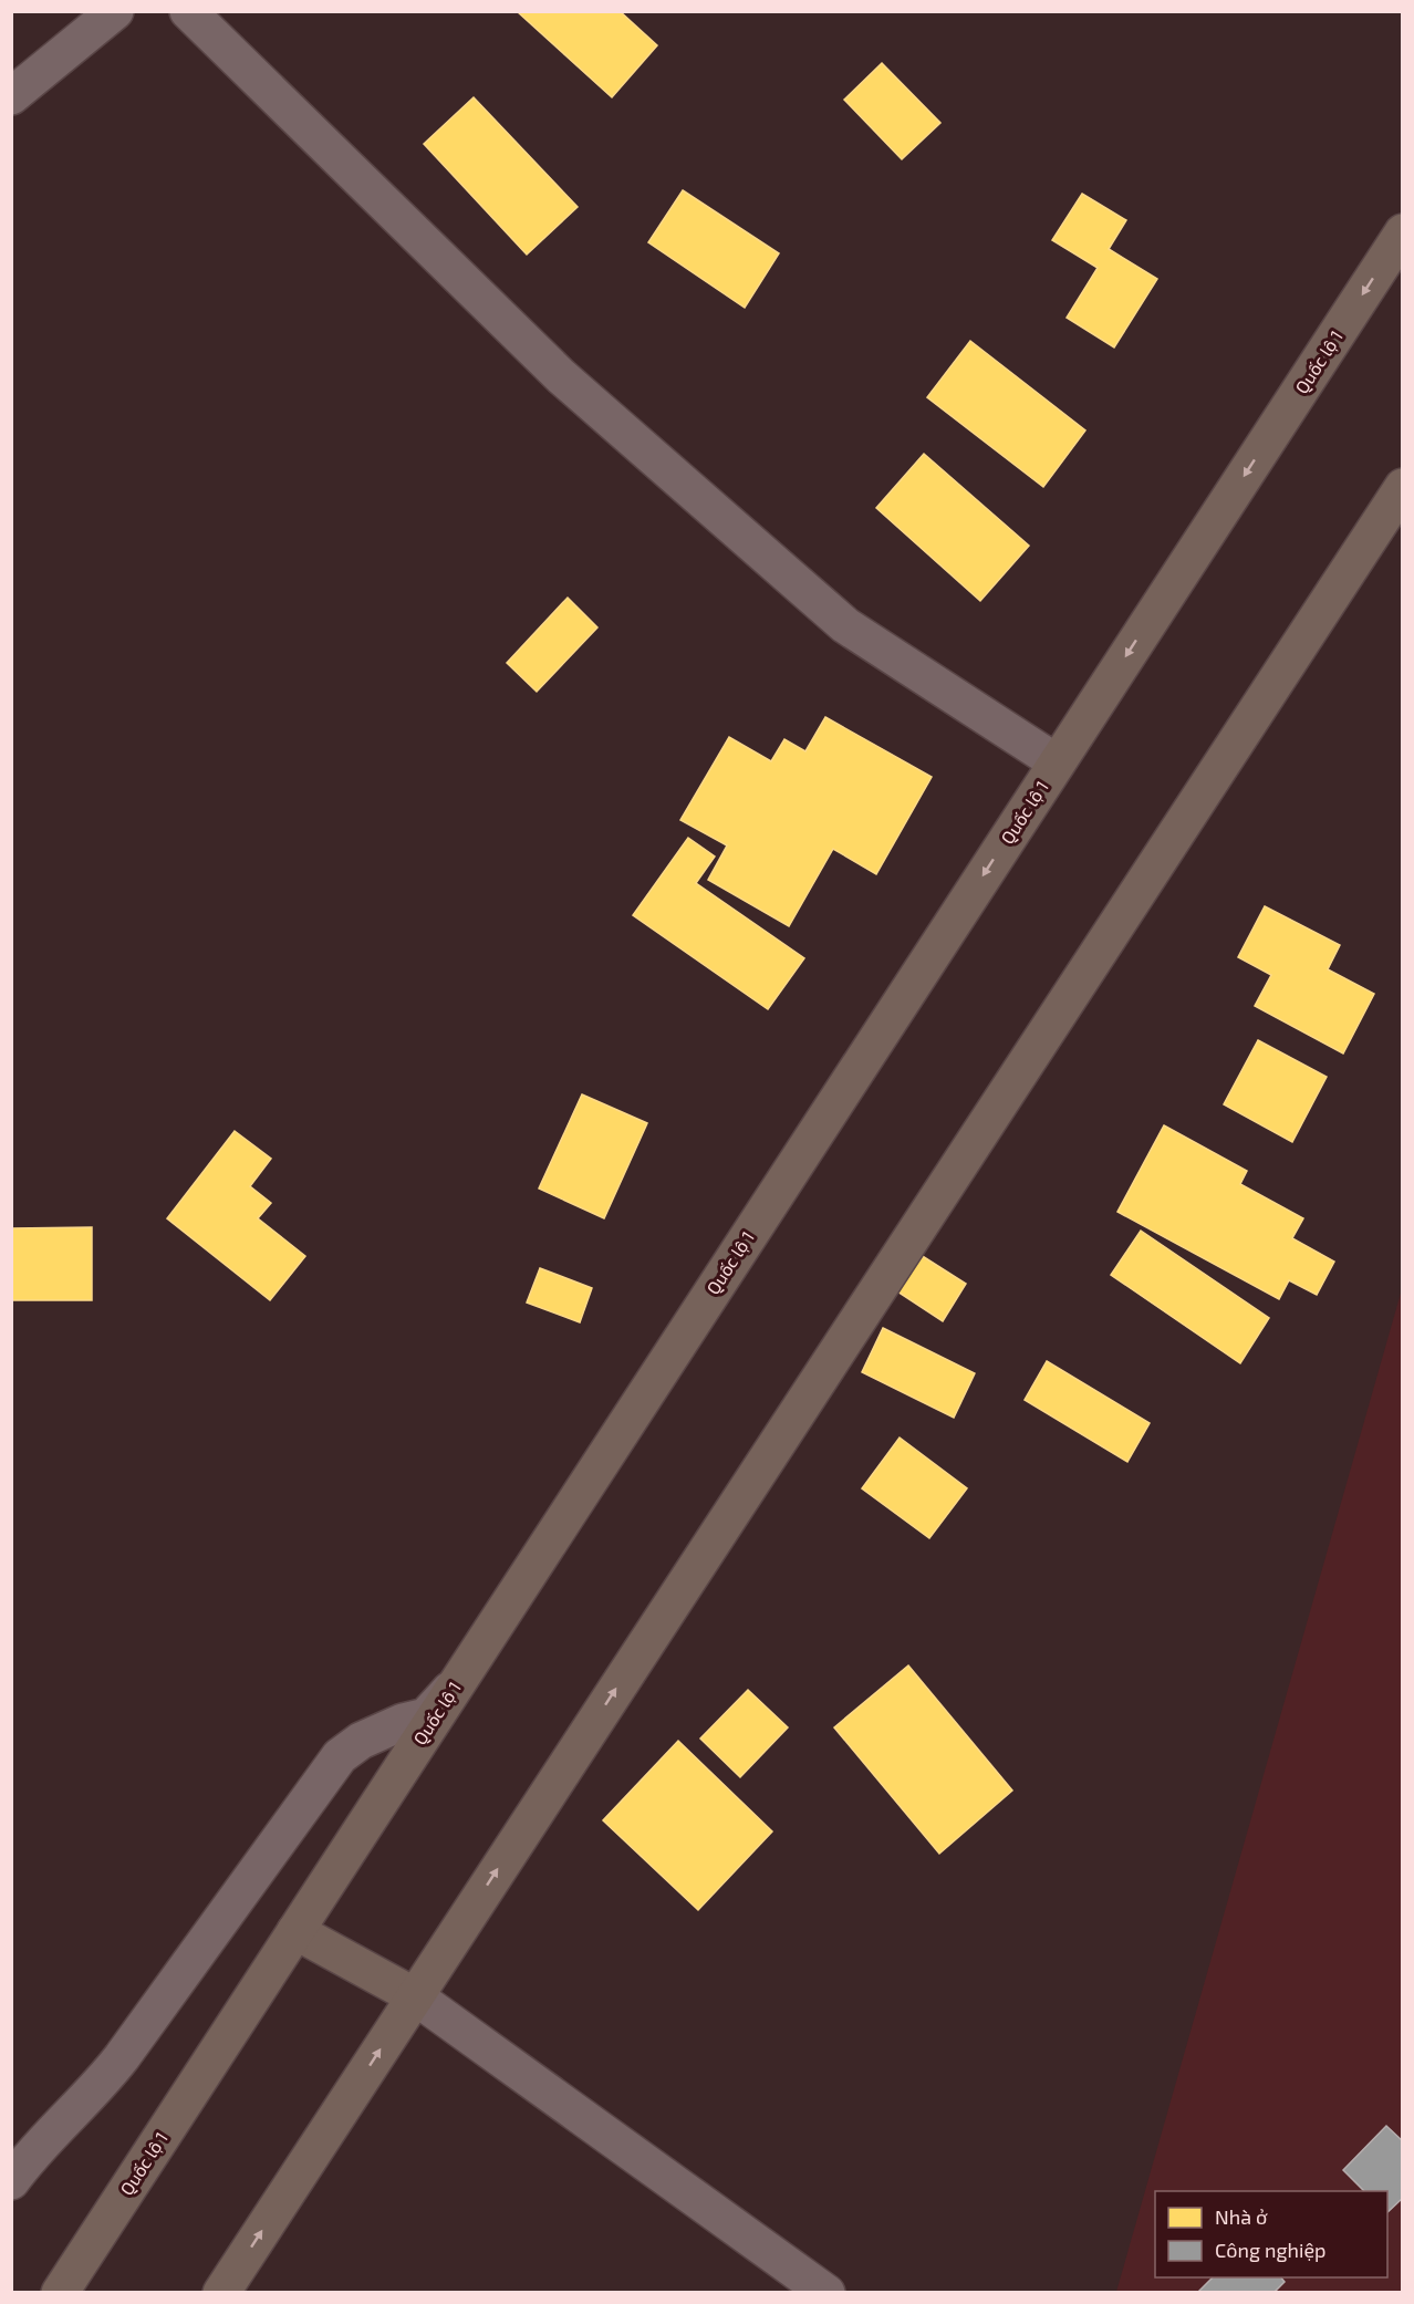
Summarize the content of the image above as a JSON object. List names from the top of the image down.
{
  "streets": {
    "highway": ["Quốc lộ 1"]
  },
  "legend": ["Nhà ở", "Công nghiệp"]
}
